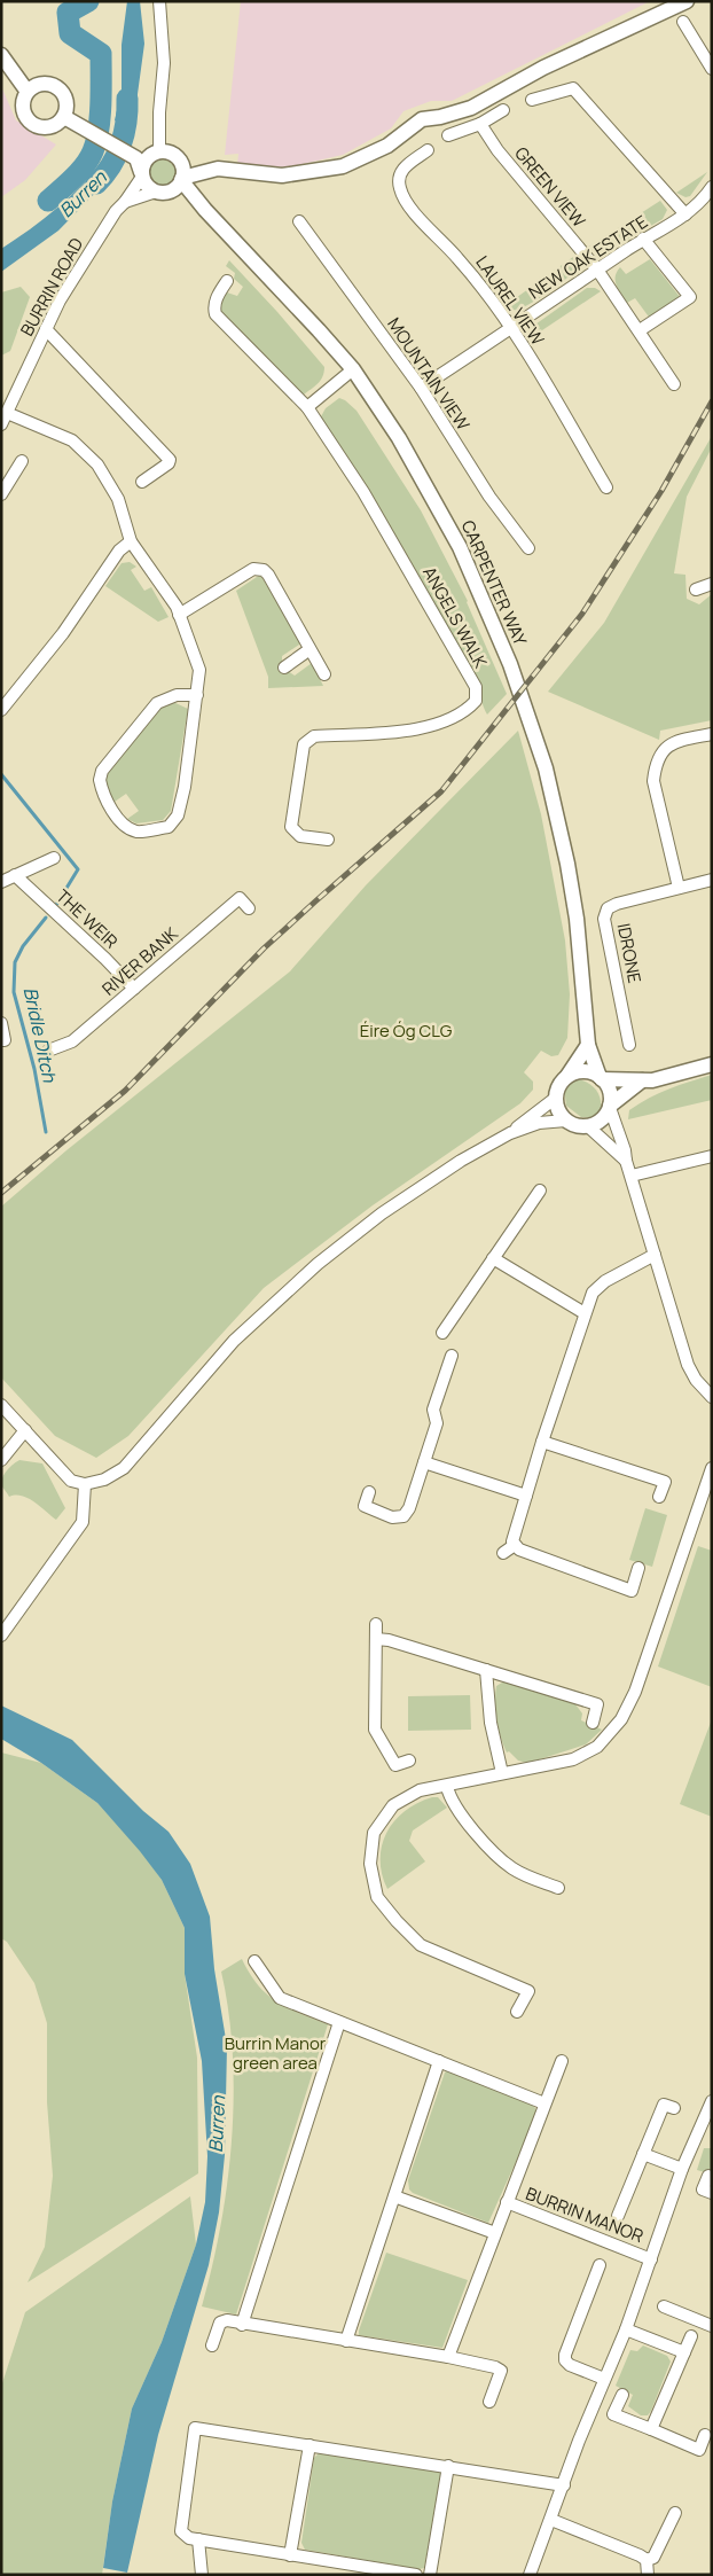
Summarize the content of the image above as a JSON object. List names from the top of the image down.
{
  "streets": {
    "street": [
      "GREEN VIEW",
      "NEW OAK ESTATE",
      "BURRIN ROAD",
      "LAUREL VIEW",
      "MOUNTAIN VIEW",
      "CARPENTER WAY",
      "ANGELS WALK",
      "THE WEIR",
      "IDRONE",
      "RIVER BANK",
      "BURRIN MANOR"
    ]
  },
  "crossings": [
    ["GREEN VIEW", "NEW OAK ESTATE"],
    ["NEW OAK ESTATE", "LAUREL VIEW"],
    ["NEW OAK ESTATE", "MOUNTAIN VIEW"],
    ["BURRIN ROAD", "CARPENTER WAY"],
    ["THE WEIR", "RIVER BANK"]
  ],
  "water": ["Burren", "Bridle Ditch"],
  "parks": ["Éire Óg CLG", "Burrin Manor green area"]
}
